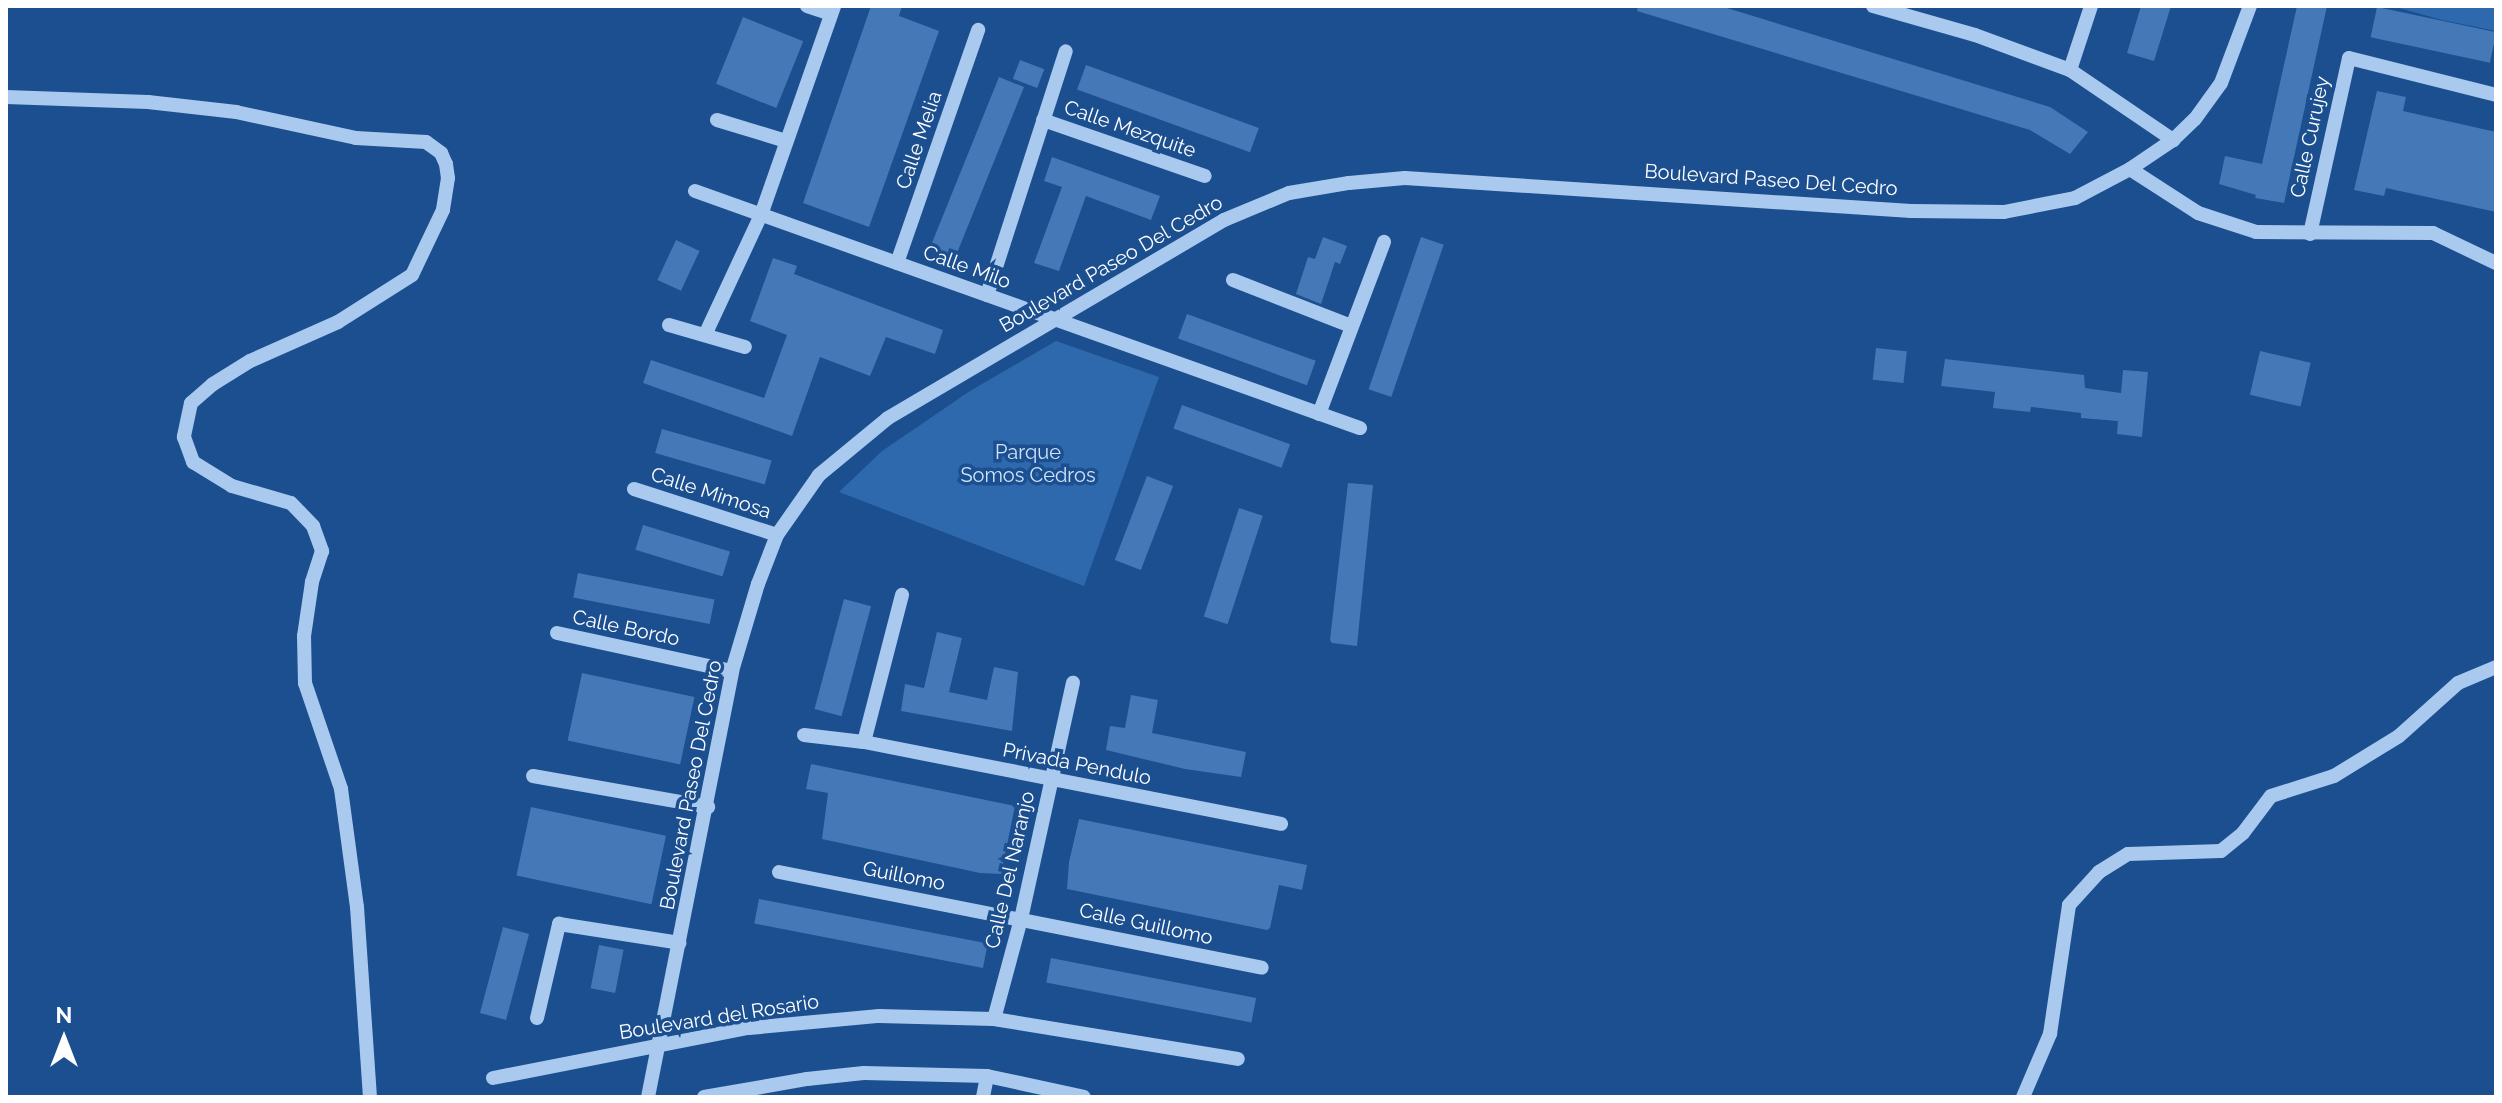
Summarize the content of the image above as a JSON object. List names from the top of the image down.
{
  "streets": {
    "street": [
      "Calle Mezquite",
      "Calle Curujey",
      "Calle Melia",
      "Boulevard Paseo Del Cedro",
      "Calle Milo",
      "Calle Mimosa",
      "Calle Bordo",
      "Privada Pendulo",
      "Calle Del Naranjo",
      "Guillomo",
      "Calle Guillomo",
      "Boulevard del Rosario"
    ]
  },
  "crossings": [
    ["Calle Mezquite", "Calle Milo"],
    ["Calle Melia", "Calle Milo"],
    ["Boulevard Paseo Del Cedro", "Calle Milo"],
    ["Boulevard Paseo Del Cedro", "Calle Mimosa"],
    ["Boulevard Paseo Del Cedro", "Calle Bordo"],
    ["Boulevard Paseo Del Cedro", "Boulevard del Rosario"],
    ["Privada Pendulo", "Calle Del Naranjo"],
    ["Calle Del Naranjo", "Guillomo"],
    ["Calle Del Naranjo", "Calle Guillomo"],
    ["Calle Del Naranjo", "Boulevard del Rosario"],
    ["Guillomo", "Calle Guillomo"]
  ],
  "parks": ["Parque Somos Cedros"],
  "north": "top"
}
